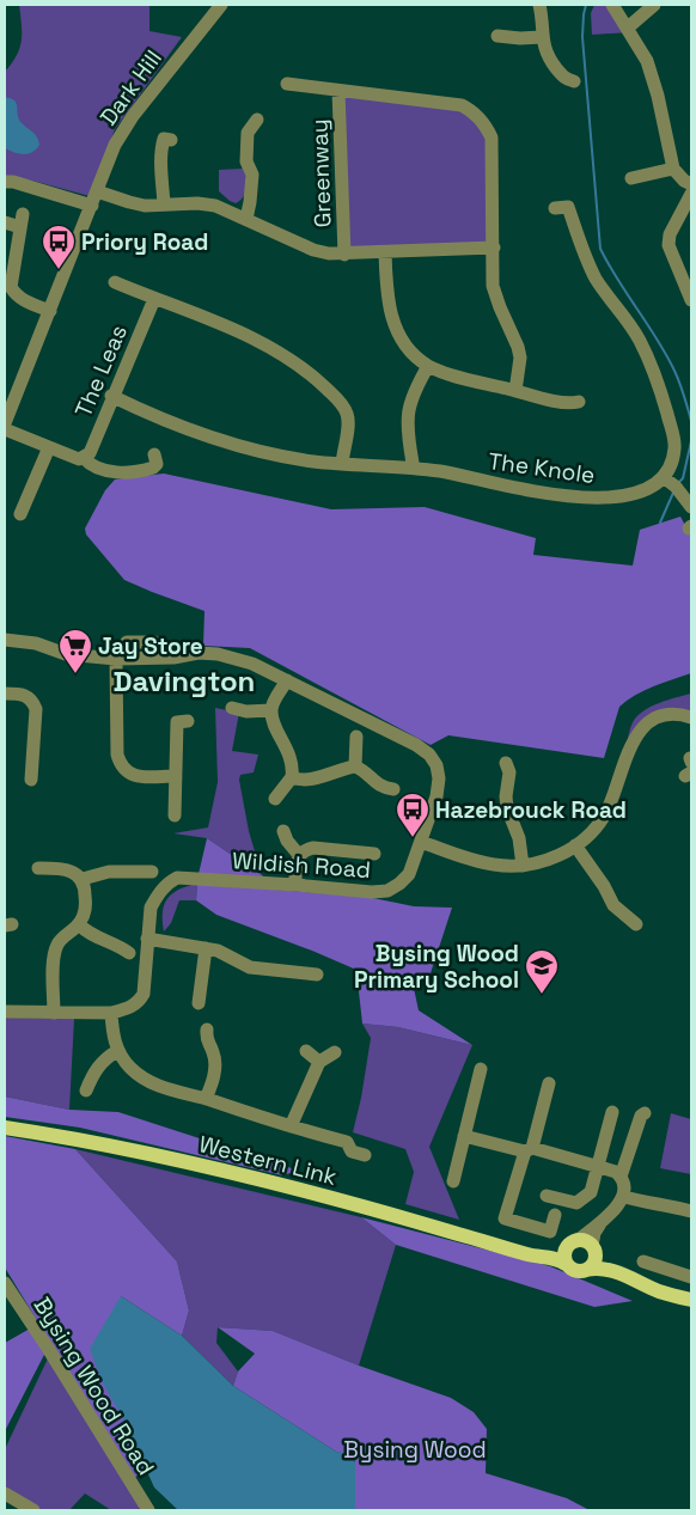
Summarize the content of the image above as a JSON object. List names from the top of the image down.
{
  "streets": {
    "main road": ["Western Link"],
    "street": [
      "Dark Hill",
      "Greenway",
      "The Leas",
      "The Knole",
      "Wildish Road",
      "Bysing Wood Road"
    ]
  },
  "crossings": [
    ["The Leas", "The Knole"]
  ],
  "districts": ["Davington"],
  "parks": ["Bysing Wood"],
  "places": {
    "bus stop": ["Priory Road", "Hazebrouck Road"],
    "supermarket": ["Jay Store"],
    "school or university": ["Bysing Wood Primary School"]
  }
}
